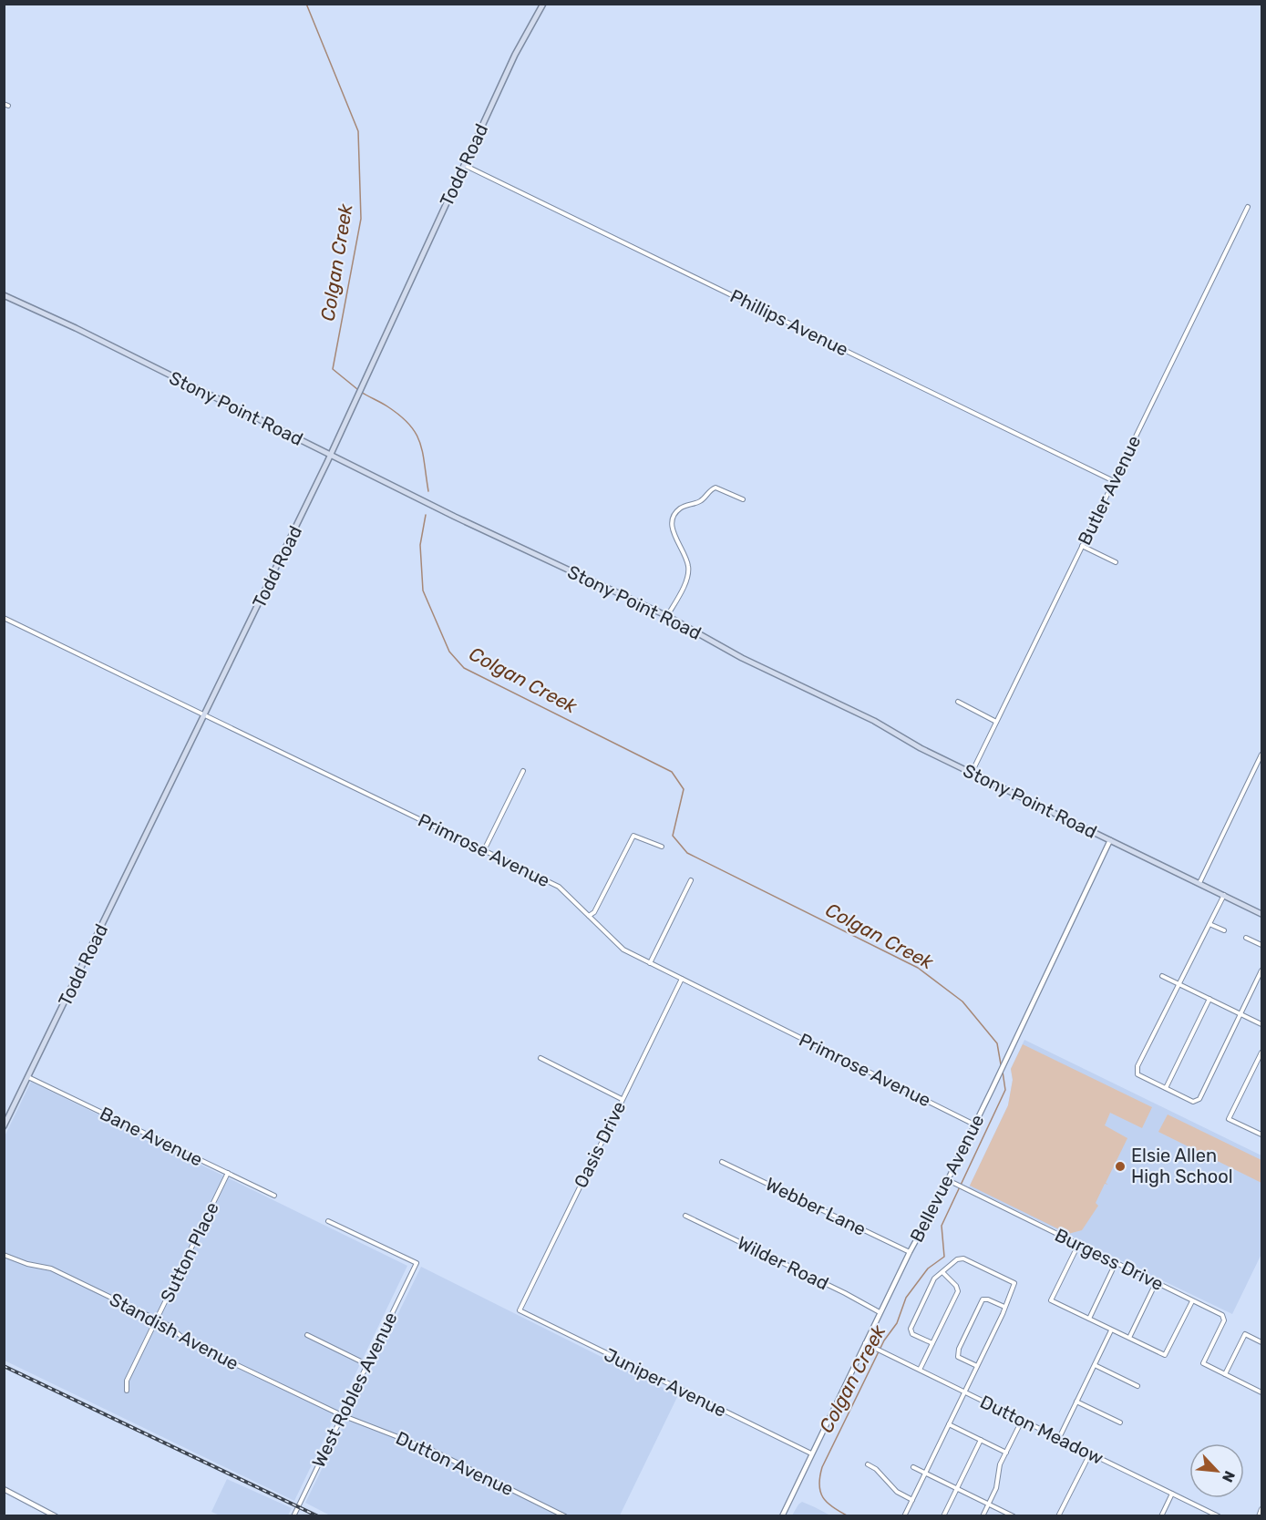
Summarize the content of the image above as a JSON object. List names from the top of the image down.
{
  "streets": {
    "main road": ["Todd Road", "Stony Point Road"],
    "street": [
      "Phillips Avenue",
      "Butler Avenue",
      "Primrose Avenue",
      "Bane Avenue",
      "Oasis Drive",
      "Bellevue Avenue",
      "Webber Lane",
      "Sutton Place",
      "Burgess Drive",
      "Wilder Road",
      "Standish Avenue",
      "Juniper Avenue",
      "West Robles Avenue",
      "Dutton Meadow",
      "Dutton Avenue"
    ]
  },
  "crossings": [
    ["Todd Road", "Phillips Avenue"],
    ["Todd Road", "Stony Point Road"],
    ["Todd Road", "Primrose Avenue"],
    ["Todd Road", "Bane Avenue"],
    ["Phillips Avenue", "Butler Avenue"],
    ["Stony Point Road", "Butler Avenue"],
    ["Stony Point Road", "Bellevue Avenue"],
    ["Primrose Avenue", "Oasis Drive"],
    ["Primrose Avenue", "Bellevue Avenue"],
    ["Bane Avenue", "Sutton Place"],
    ["Oasis Drive", "Juniper Avenue"],
    ["Bellevue Avenue", "Webber Lane"],
    ["Bellevue Avenue", "Burgess Drive"],
    ["Bellevue Avenue", "Wilder Road"],
    ["Bellevue Avenue", "Juniper Avenue"],
    ["Bellevue Avenue", "Dutton Meadow"],
    ["Sutton Place", "Standish Avenue"],
    ["Standish Avenue", "West Robles Avenue"],
    ["Standish Avenue", "Dutton Avenue"],
    ["West Robles Avenue", "Dutton Avenue"]
  ],
  "water": ["Colgan Creek"],
  "places": ["Elsie Allen High School"],
  "north": "bottom right"
}
